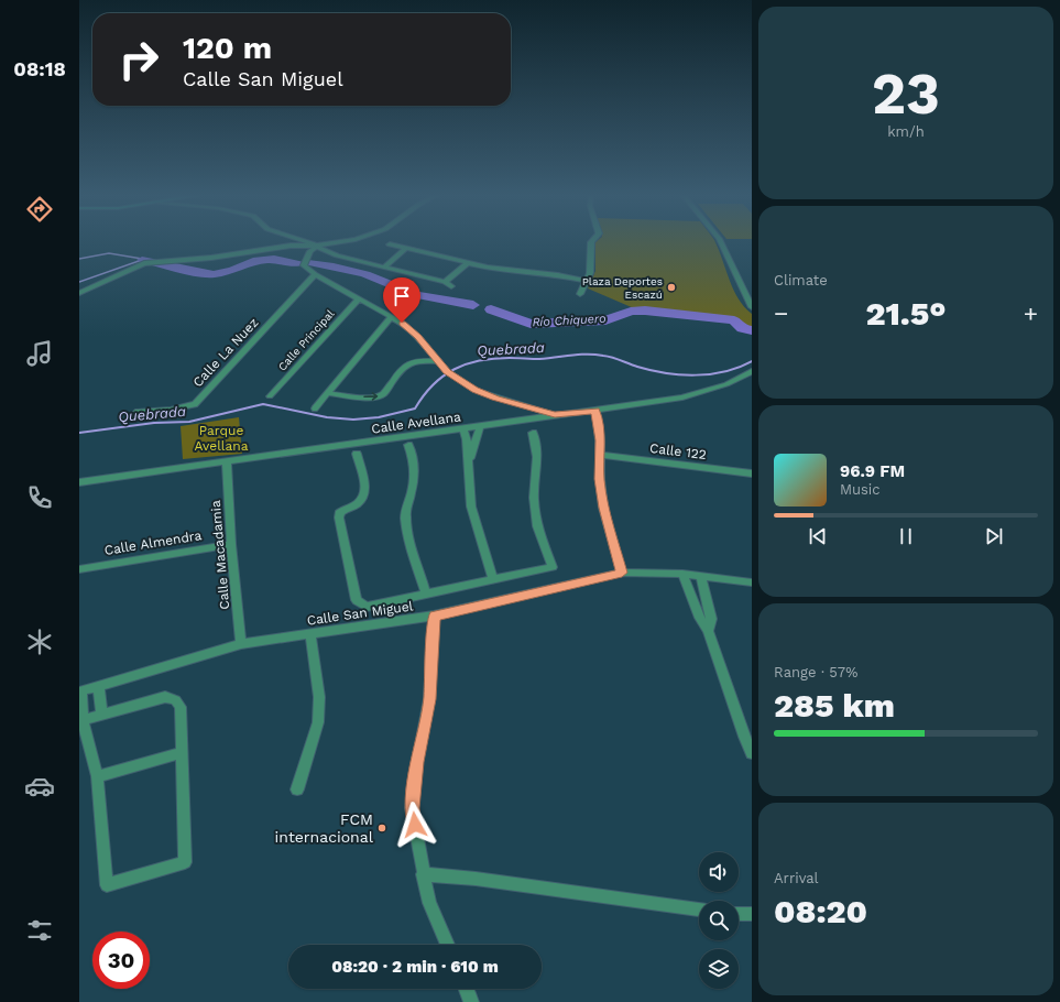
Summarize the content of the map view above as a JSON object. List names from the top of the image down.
{
  "streets": {
    "street": [
      "Calle Principal",
      "Calle La Nuez",
      "Calle Avellana",
      "Calle 122",
      "Calle Almendra",
      "Calle Macadamia",
      "Calle San Miguel"
    ]
  },
  "crossings": [
    ["Calle Avellana", "Calle Macadamia"],
    ["Calle Almendra", "Calle Macadamia"],
    ["Calle Macadamia", "Calle San Miguel"]
  ],
  "water": ["Río Chiquero", "Quebrada"],
  "parks": ["Parque Avellana"],
  "places": ["Plaza Deportes Escazú", "FCM internacional"],
  "page": {
    "tabs": "08:18",
    "tile": [
      ["23", "km/h"],
      "Climate",
      ["Range · 57%", "285 km"],
      ["Arrival", "08:20"]
    ],
    "turn": ["120 m", "Calle San Miguel"],
    "heat": ["−", "21.5°", "+"],
    "song": ["96.9 FM", "Music"],
    "limit": "30",
    "trip": "08:20 · 2 min · 610 m"
  }
}
